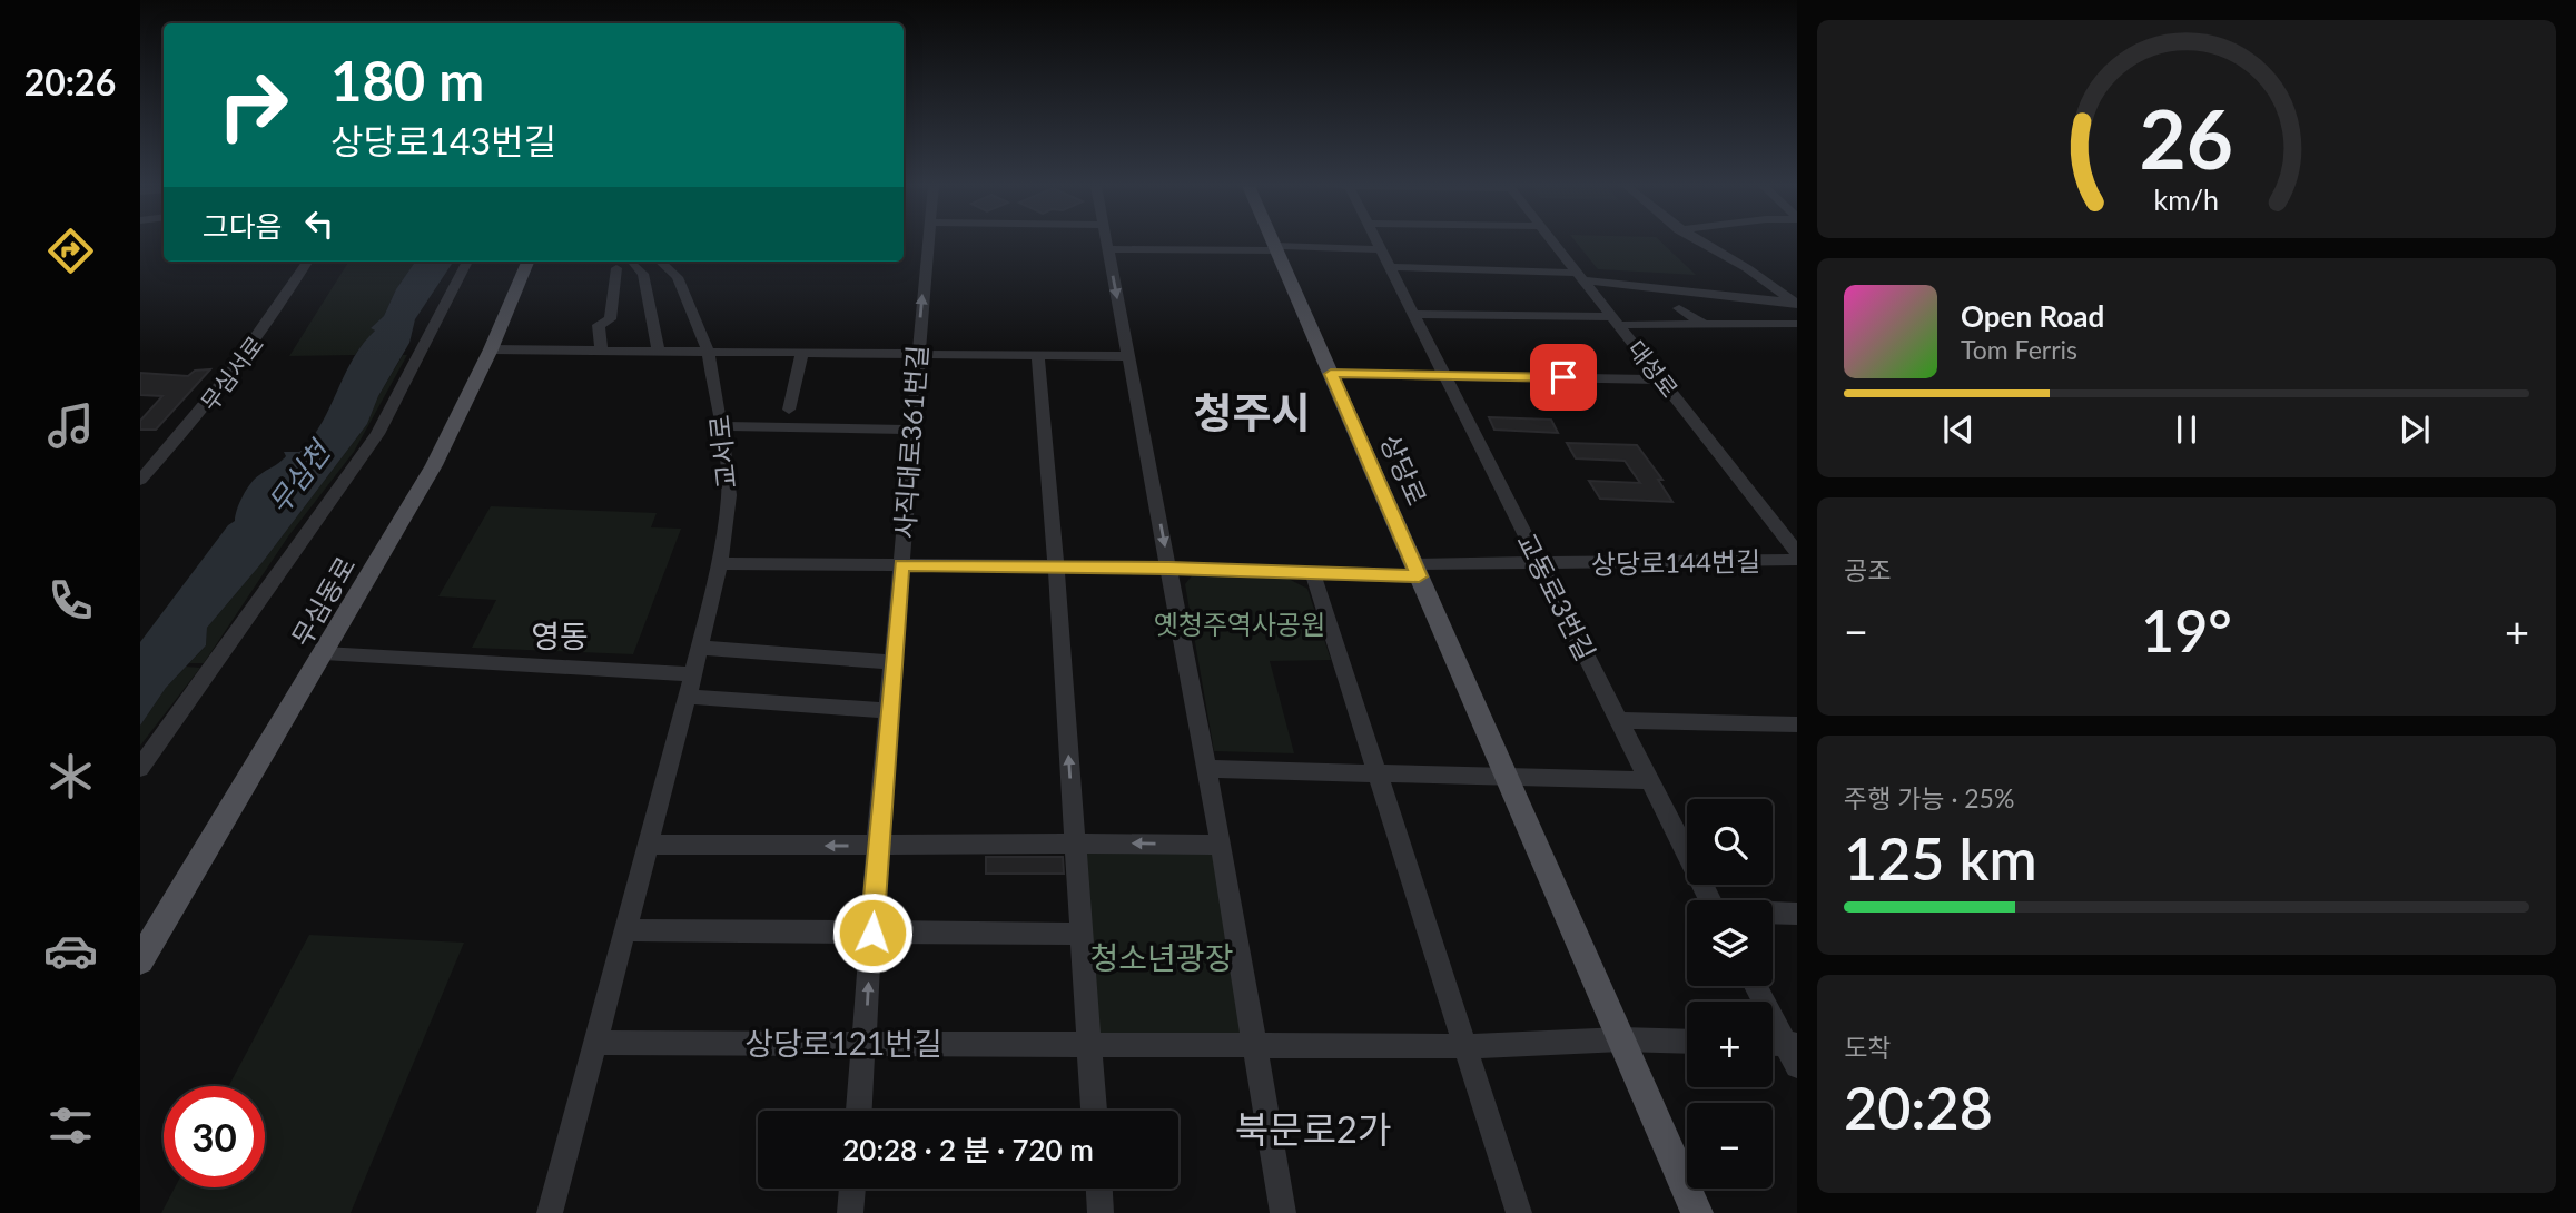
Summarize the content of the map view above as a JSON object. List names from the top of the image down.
{
  "streets": {
    "main road": ["상당로", "무심동로"],
    "street": [
      "대성로",
      "무심서로",
      "사직대로361번길",
      "교서로",
      "상당로144번길",
      "교동로3번길",
      "상당로121번길"
    ]
  },
  "crossings": [
    ["사직대로361번길", "상당로144번길"],
    ["사직대로361번길", "상당로121번길"],
    ["교서로", "상당로144번길"],
    ["교서로", "상당로121번길"],
    ["상당로", "상당로144번길"],
    ["상당로", "상당로121번길"],
    ["상당로144번길", "교동로3번길"]
  ],
  "districts": ["청주시", "영동", "북문로2가"],
  "water": ["무심천"],
  "parks": ["옛청주역사공원", "청소년광장"],
  "page": {
    "tabs": "20:26",
    "turn": ["180 m", "상당로143번길"],
    "then": "그다음",
    "song": ["Open Road", "Tom Ferris"],
    "tile": [
      "공조",
      ["주행 가능 · 25%", "125 km"],
      ["도착", "20:28"]
    ],
    "heat": ["−", "19°", "+"],
    "map_buttons": ["+", "−"],
    "limit": "30",
    "trip": "20:28 · 2 분 · 720 m",
    "gauge": ["26", "km/h"]
  }
}
